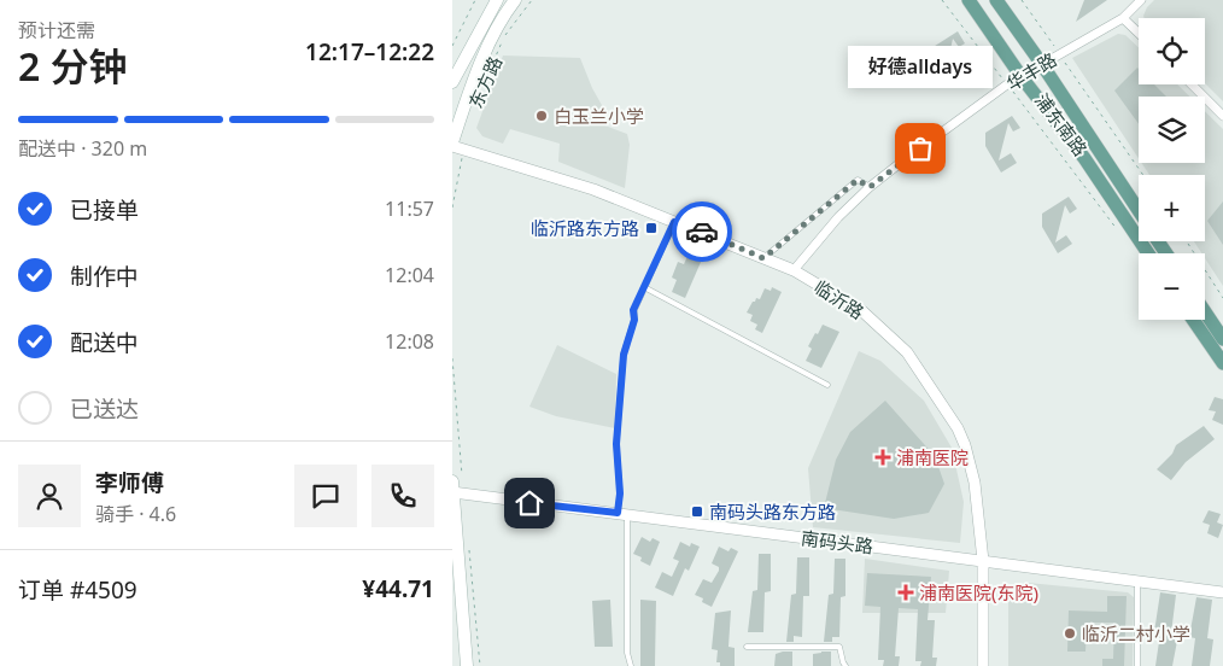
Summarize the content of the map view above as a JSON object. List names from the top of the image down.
{
  "streets": {
    "main road": ["东方路", "浦东南路"],
    "street": ["华丰路", "临沂路", "南码头路"]
  },
  "crossings": [
    ["华丰路", "浦东南路"],
    ["华丰路", "临沂路"],
    ["东方路", "临沂路"],
    ["临沂路", "南码头路"]
  ],
  "places": {
    "other": ["白玉兰小学", "好德alldays", "临沂二村小学"],
    "transit": ["临沂路东方路", "南码头路东方路"],
    "health": ["浦南医院", "浦南医院(东院)"]
  },
  "page": {
    "heading": ["2 分钟", "预计还需", "12:17–12:22"],
    "panel": [
      "李师傅",
      "骑手 · 4.6",
      "订单 #4509",
      "¥44.71"
    ],
    "map_buttons": ["+", "−"],
    "bubble": "好德alldays",
    "bar": "配送中 · 320 m",
    "list": [
      ["已接单", "11:57"],
      ["制作中", "12:04"],
      ["配送中", "12:08"],
      "已送达"
    ]
  }
}
